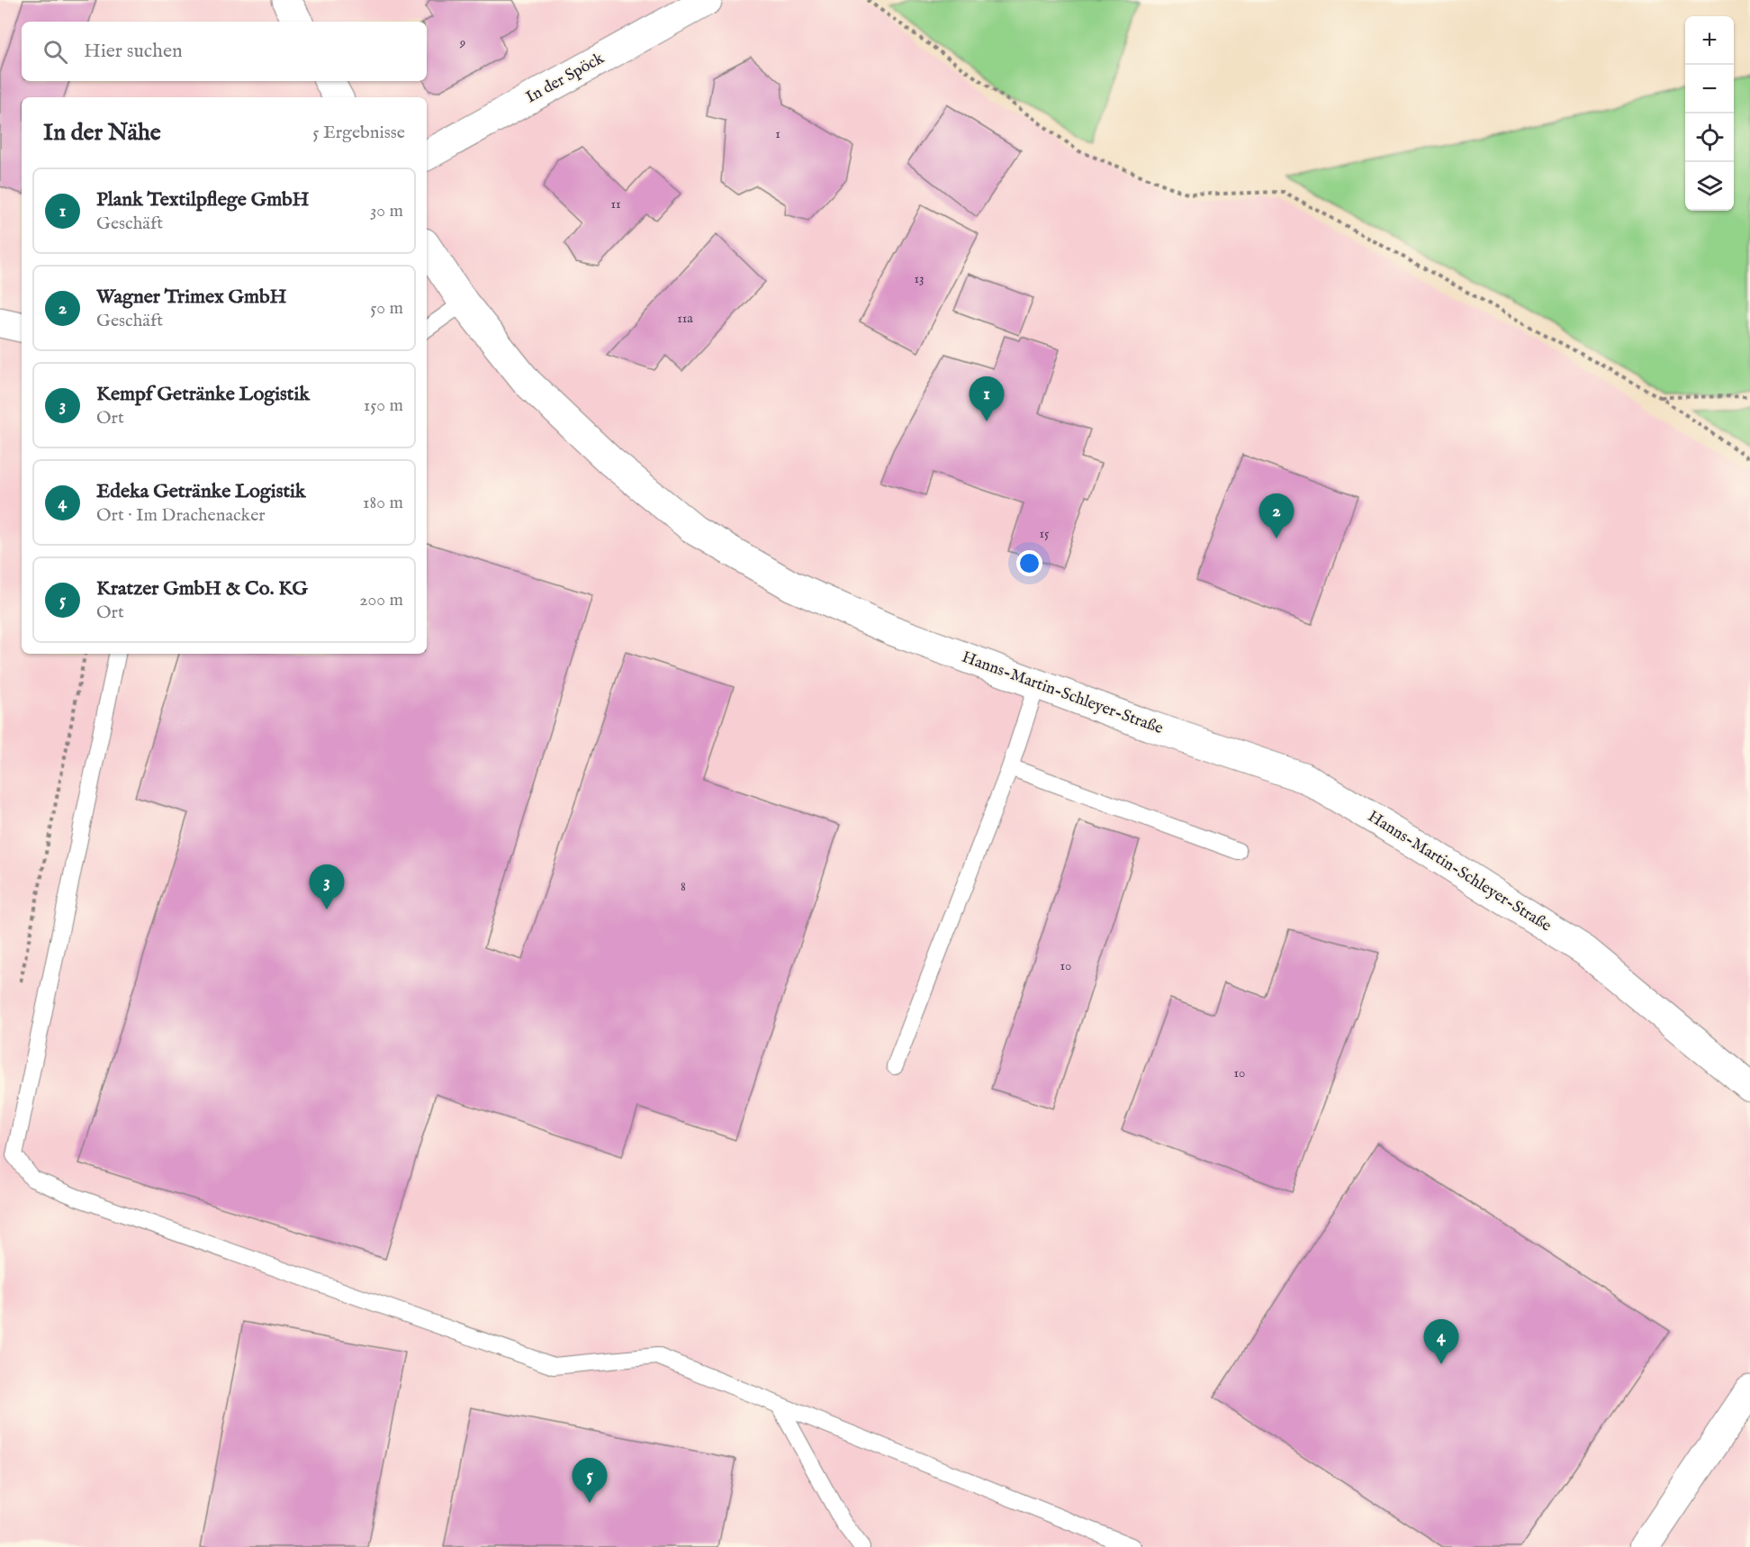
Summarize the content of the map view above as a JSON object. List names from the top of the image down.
{
  "streets": {
    "street": ["In der Spöck", "Hanns-Martin-Schleyer-Straße"]
  },
  "house_numbers": [
    "9",
    "1",
    "11",
    "13",
    "11a",
    "15",
    "8",
    "10",
    "10"
  ],
  "page": {
    "map_buttons": ["+", "−"],
    "search": "Hier suchen",
    "heading": ["In der Nähe", "5 Ergebnisse"],
    "list": [
      {
        "mark": "1",
        "name": "Plank Textilpflege GmbH",
        "note": "Geschäft",
        "value": "30 m"
      },
      {
        "mark": "2",
        "name": "Wagner Trimex GmbH",
        "note": "Geschäft",
        "value": "50 m"
      },
      {
        "mark": "3",
        "name": "Kempf Getränke Logistik",
        "note": "Ort",
        "value": "150 m"
      },
      {
        "mark": "4",
        "name": "Edeka Getränke Logistik",
        "note": "Ort · Im Drachenacker",
        "value": "180 m"
      },
      {
        "mark": "5",
        "name": "Kratzer GmbH & Co. KG",
        "note": "Ort",
        "value": "200 m"
      }
    ],
    "pins": [
      "1",
      "2",
      "3",
      "4",
      "5"
    ]
  }
}
